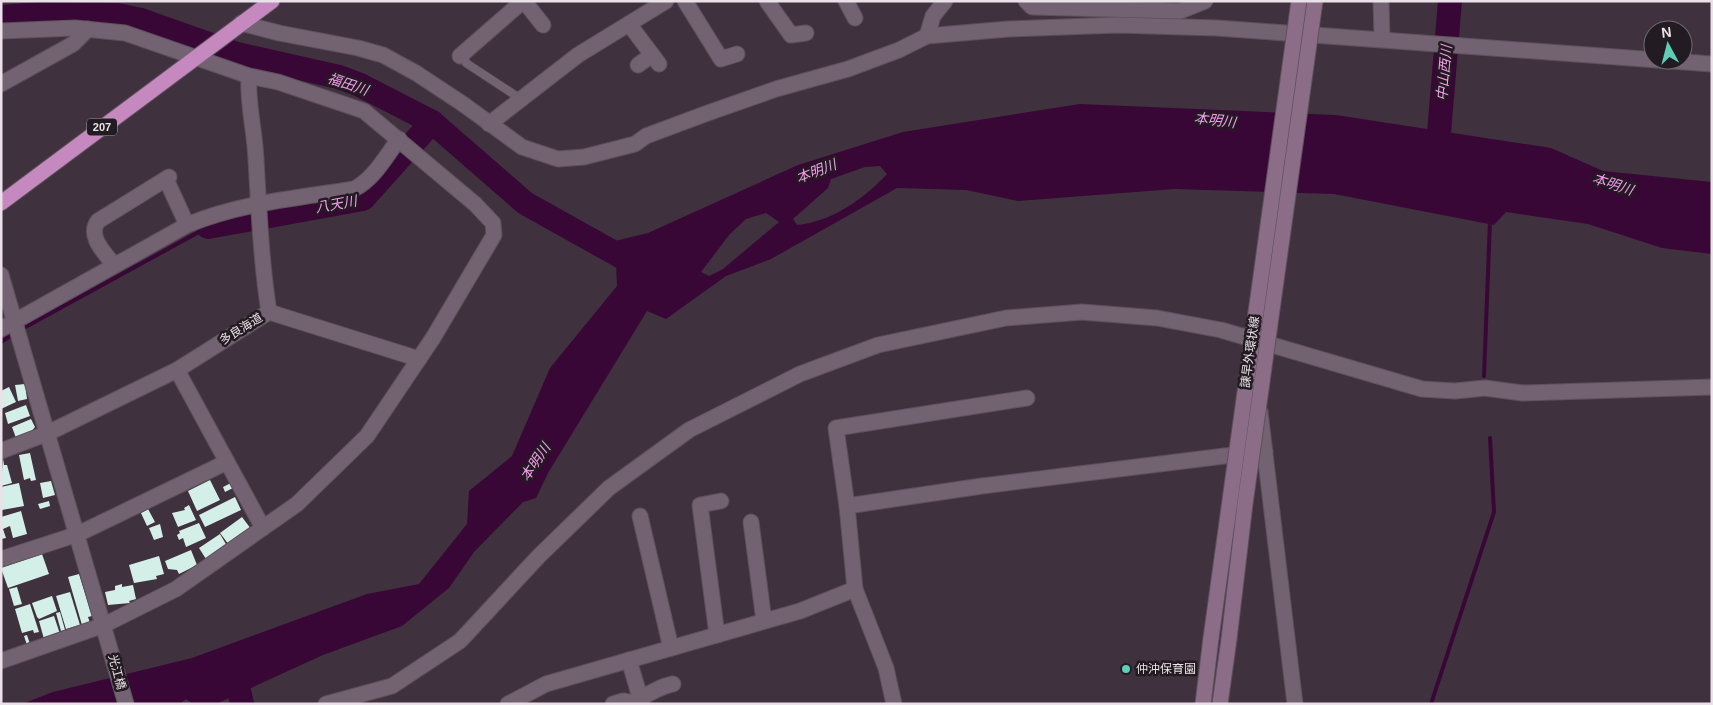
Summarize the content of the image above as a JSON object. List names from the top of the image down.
{
  "streets": {
    "highway": ["207"],
    "main road": ["諫早外環状線"],
    "street": ["多良海道", "光江橋"]
  },
  "crossings": [
    ["多良海道", "光江橋"]
  ],
  "water": [
    "中山西川",
    "福田川",
    "本明川",
    "八天川"
  ],
  "places": ["仲沖保育園"],
  "north": "top"
}
